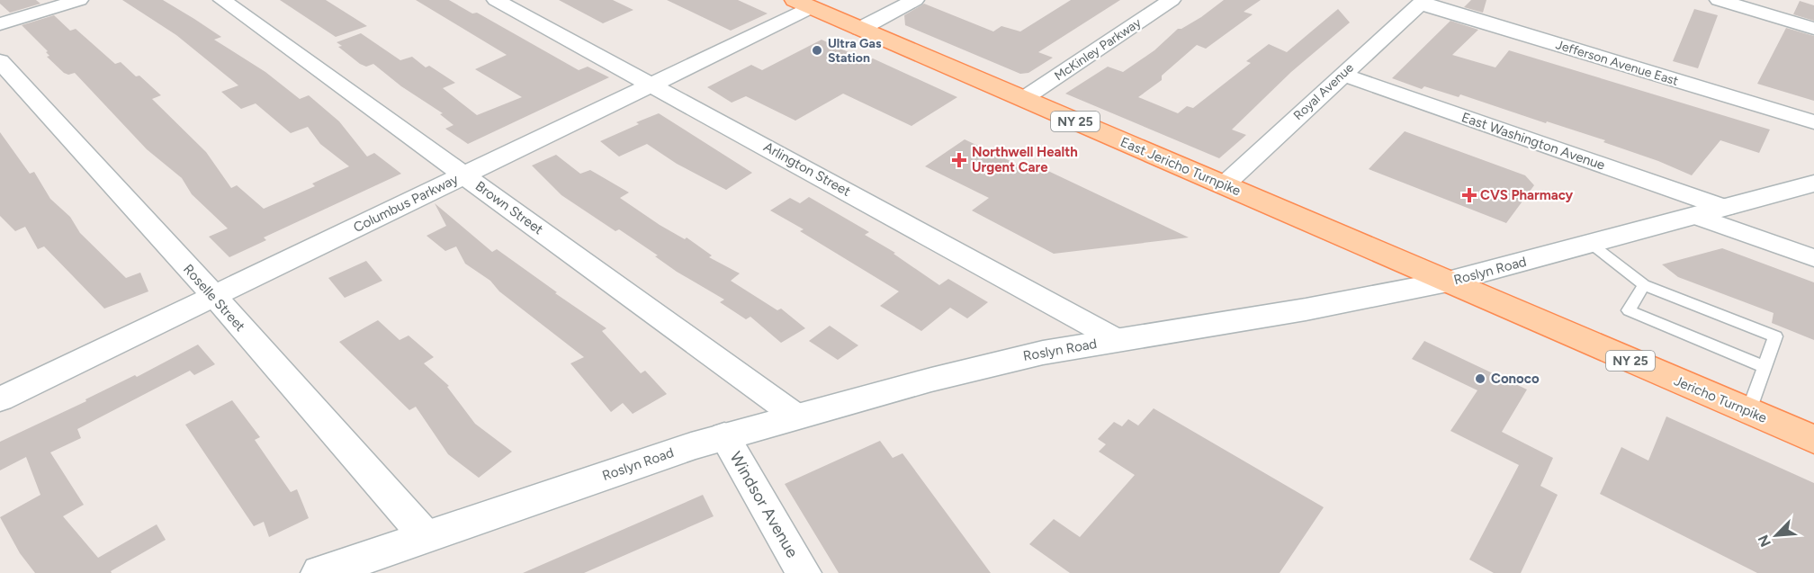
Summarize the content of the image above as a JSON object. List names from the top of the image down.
{
  "streets": {
    "main road": [
      "NY 25",
      "East Jericho Turnpike",
      "Roslyn Road",
      "Jericho Turnpike"
    ],
    "street": [
      "McKinley Parkway",
      "Jefferson Avenue East",
      "Royal Avenue",
      "East Washington Avenue",
      "Arlington Street",
      "Columbus Parkway",
      "Brown Street",
      "Roselle Street",
      "Windsor Avenue"
    ]
  },
  "crossings": [
    ["McKinley Parkway", "East Jericho Turnpike"],
    ["Jefferson Avenue East", "Royal Avenue"],
    ["Royal Avenue", "East Washington Avenue"],
    ["Royal Avenue", "East Jericho Turnpike"],
    ["East Washington Avenue", "Roslyn Road"],
    ["East Jericho Turnpike", "Columbus Parkway"],
    ["East Jericho Turnpike", "Roslyn Road"],
    ["East Jericho Turnpike", "Jericho Turnpike"],
    ["Arlington Street", "Columbus Parkway"],
    ["Arlington Street", "Roslyn Road"],
    ["Columbus Parkway", "Brown Street"],
    ["Columbus Parkway", "Roselle Street"],
    ["Brown Street", "Roslyn Road"],
    ["Roslyn Road", "Roselle Street"],
    ["Roslyn Road", "Jericho Turnpike"],
    ["Roslyn Road", "Windsor Avenue"]
  ],
  "places": {
    "other": ["Ultra Gas Station", "Conoco"],
    "health": ["Northwell Health Urgent Care", "CVS Pharmacy"]
  },
  "north": "bottom left"
}
